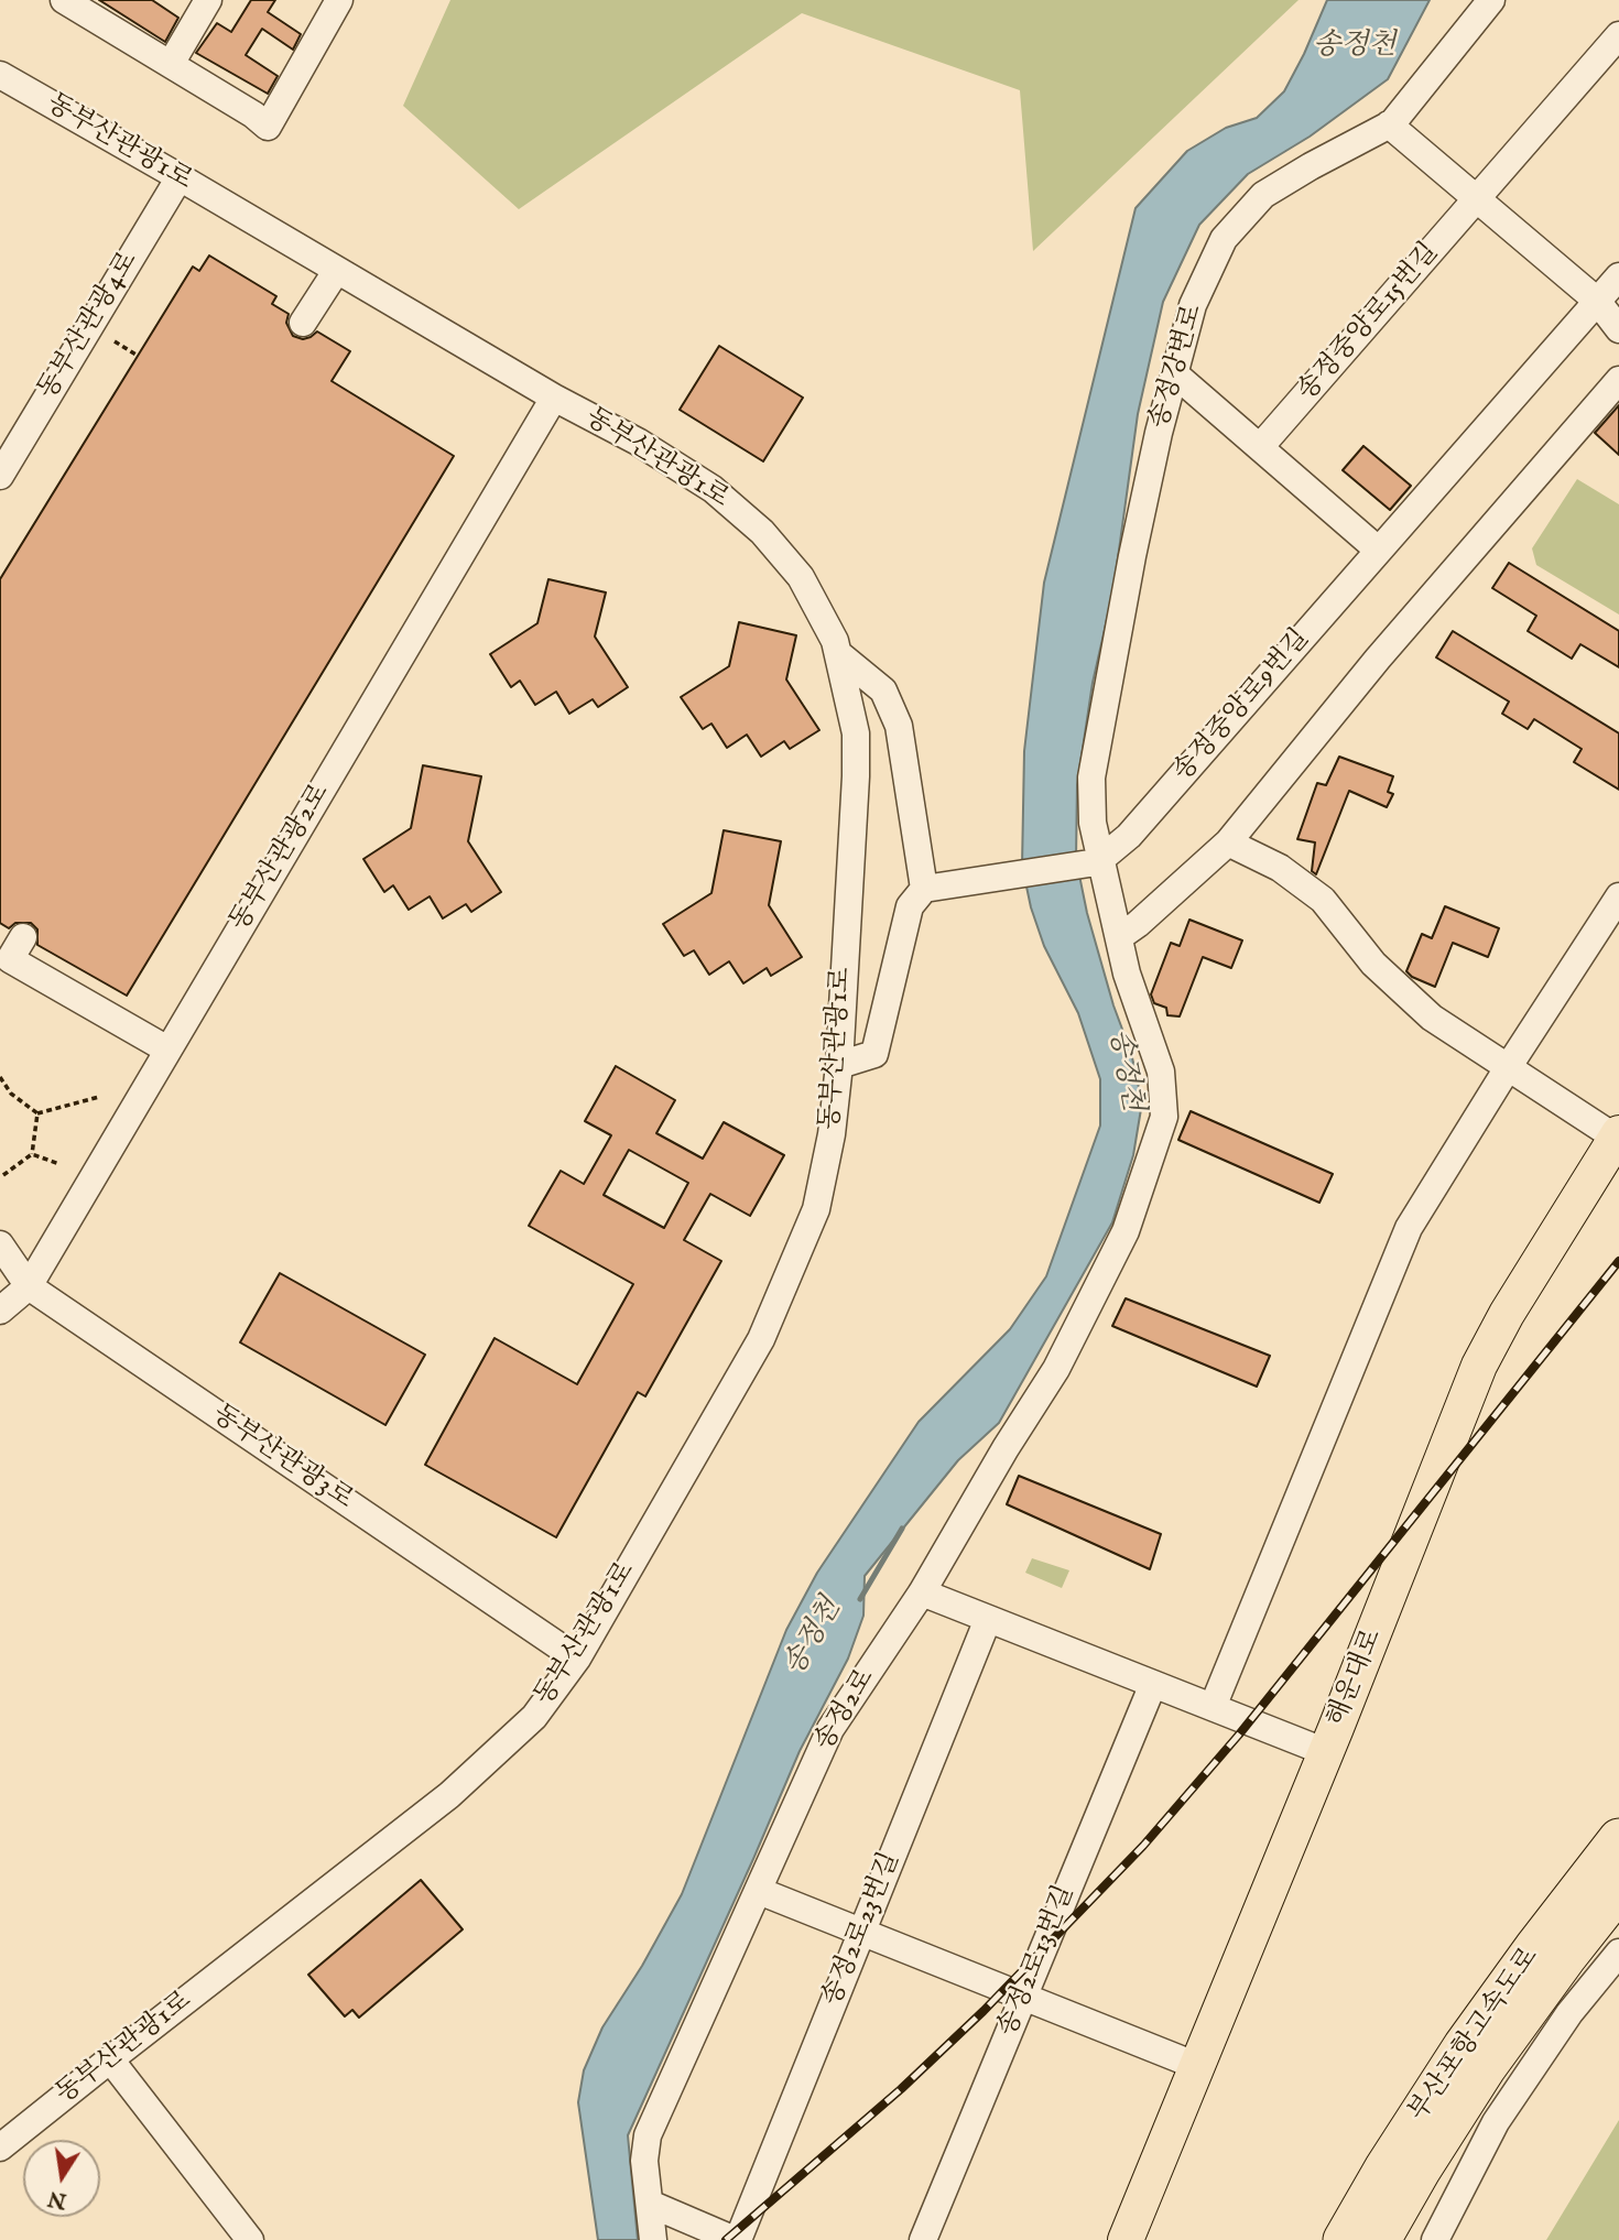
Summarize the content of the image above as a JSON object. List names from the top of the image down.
{
  "streets": {
    "highway": ["부산포항고속도로"],
    "main road": ["해운대로"],
    "street": [
      "동부산관광1로",
      "송정중앙로15번길",
      "동부산관광4로",
      "송정강변로",
      "송정중앙로9번길",
      "동부산관광2로",
      "동부산관광3로",
      "송정2로",
      "송정2로23번길",
      "송정2로13번길"
    ]
  },
  "crossings": [
    ["동부산관광1로", "동부산관광4로"],
    ["동부산관광1로", "동부산관광2로"],
    ["동부산관광1로", "동부산관광3로"],
    ["송정강변로", "송정중앙로9번길"],
    ["송정강변로", "송정2로"],
    ["동부산관광2로", "동부산관광3로"]
  ],
  "water": ["송정천"],
  "north": "bottom"
}
